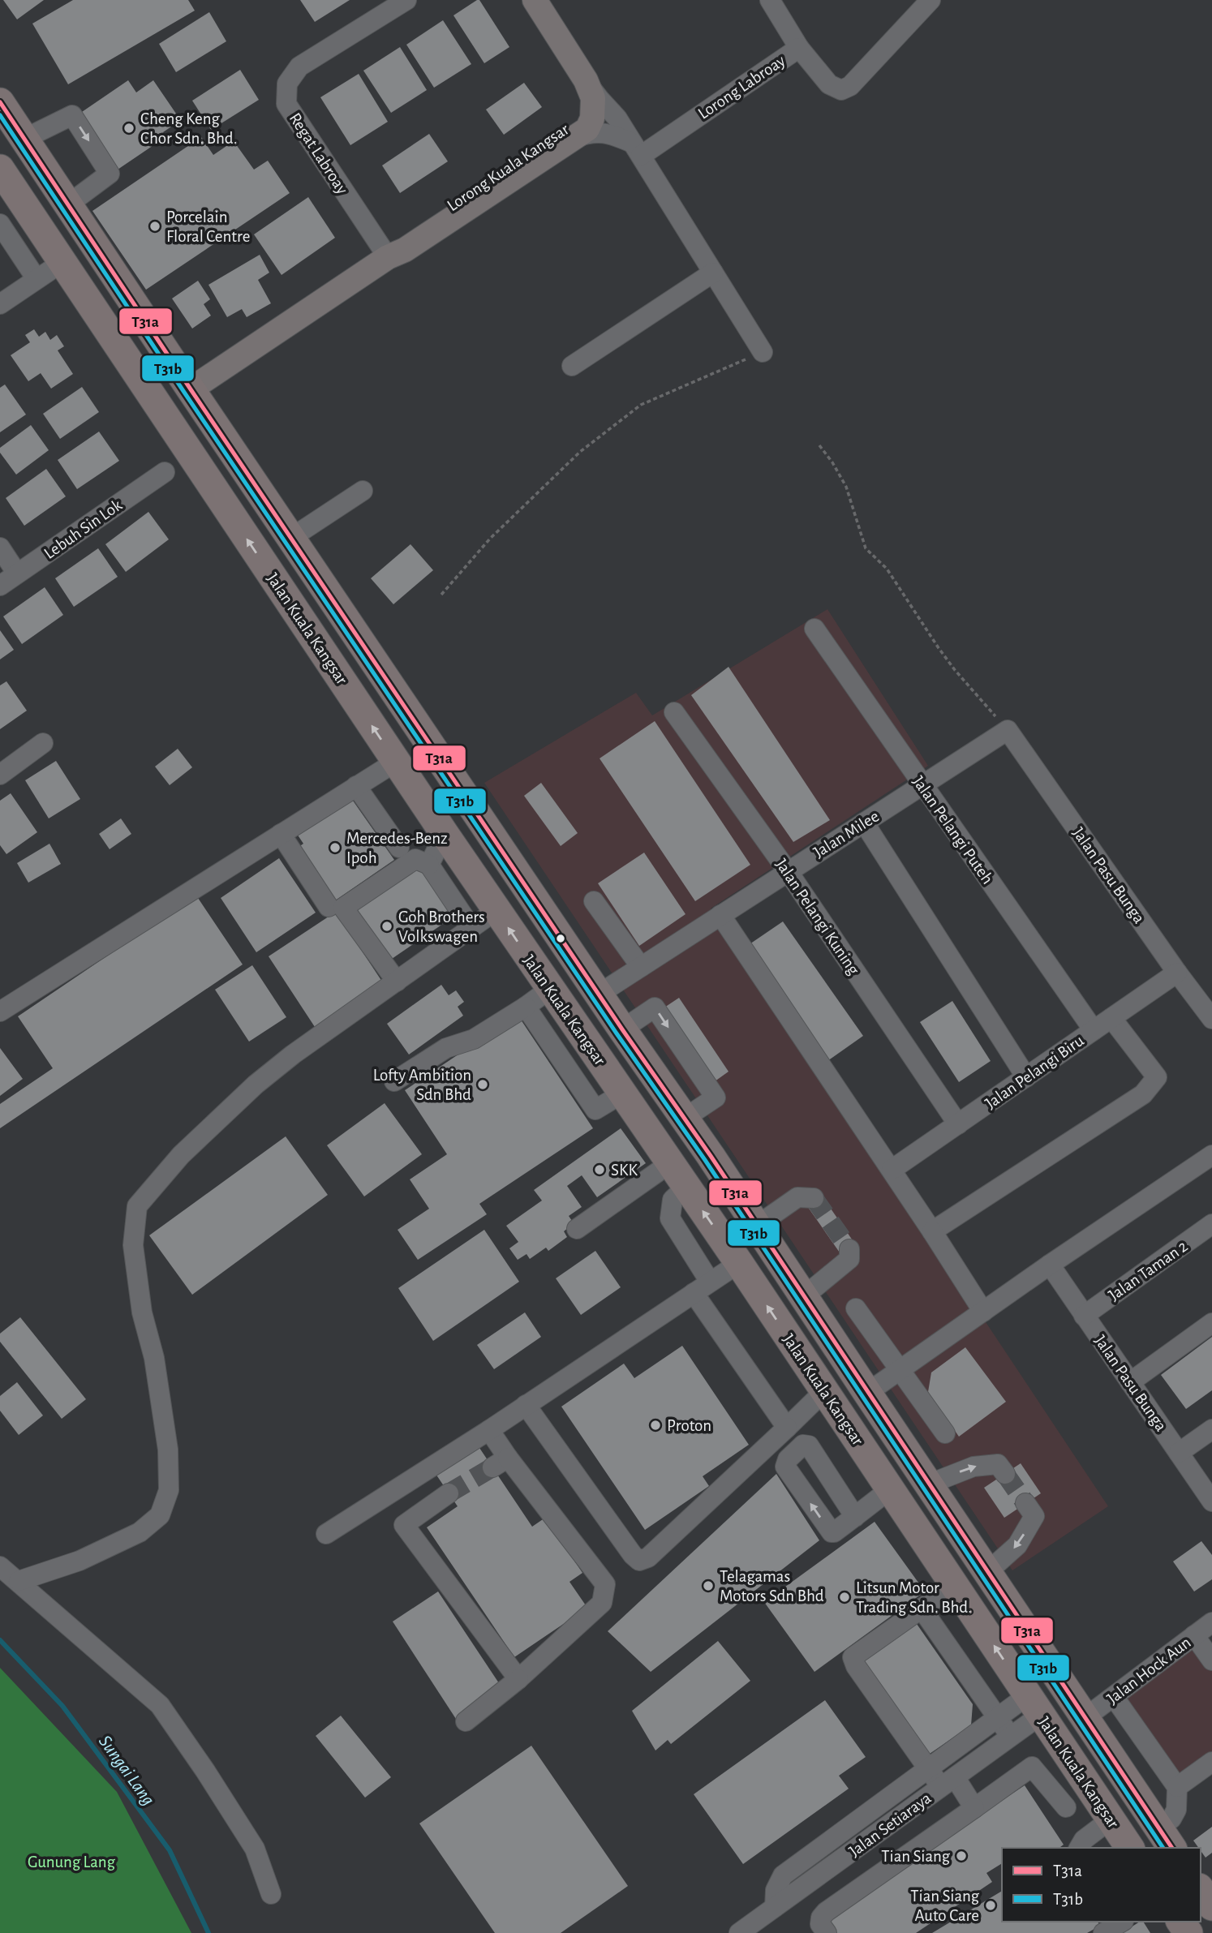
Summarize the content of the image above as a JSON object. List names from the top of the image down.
{
  "streets": {
    "highway": ["Jalan Kuala Kangsar"],
    "main road": ["Lorong Kuala Kangsar"],
    "street": [
      "Lorong Labroay",
      "Regat Labroay",
      "Lebuh Sin Lok",
      "Jalan Pelangi Puteh",
      "Jalan Milee",
      "Jalan Pasu Bunga",
      "Jalan Pelangi Kuning",
      "Jalan Pelangi Biru",
      "Jalan Taman 2",
      "Jalan Hock Aun",
      "Jalan Setiaraya"
    ]
  },
  "crossings": [
    ["Regat Labroay", "Lorong Kuala Kangsar"],
    ["Lorong Kuala Kangsar", "Jalan Kuala Kangsar"],
    ["Jalan Kuala Kangsar", "Jalan Milee"],
    ["Jalan Kuala Kangsar", "Jalan Hock Aun"],
    ["Jalan Kuala Kangsar", "Jalan Setiaraya"],
    ["Jalan Pelangi Puteh", "Jalan Milee"],
    ["Jalan Pelangi Puteh", "Jalan Pelangi Biru"],
    ["Jalan Milee", "Jalan Pasu Bunga"],
    ["Jalan Milee", "Jalan Pelangi Kuning"],
    ["Jalan Pasu Bunga", "Jalan Pelangi Biru"],
    ["Jalan Pasu Bunga", "Jalan Taman 2"],
    ["Jalan Pelangi Kuning", "Jalan Pelangi Biru"]
  ],
  "water": ["Sungai Lang"],
  "parks": ["Gunung Lang"],
  "places": [
    "Cheng Keng Chor Sdn. Bhd.",
    "Porcelain Floral Centre",
    "Mercedes-Benz Ipoh",
    "Goh Brothers Volkswagen",
    "Lofty Ambition Sdn Bhd",
    "SKK",
    "Proton",
    "Telagamas Motors Sdn Bhd",
    "Litsun Motor Trading Sdn. Bhd.",
    "Tian Siang",
    "Tian Siang Auto Care"
  ],
  "lines": ["transit line T31a", "transit line T31b"],
  "legend": ["T31a", "T31b"]
}
